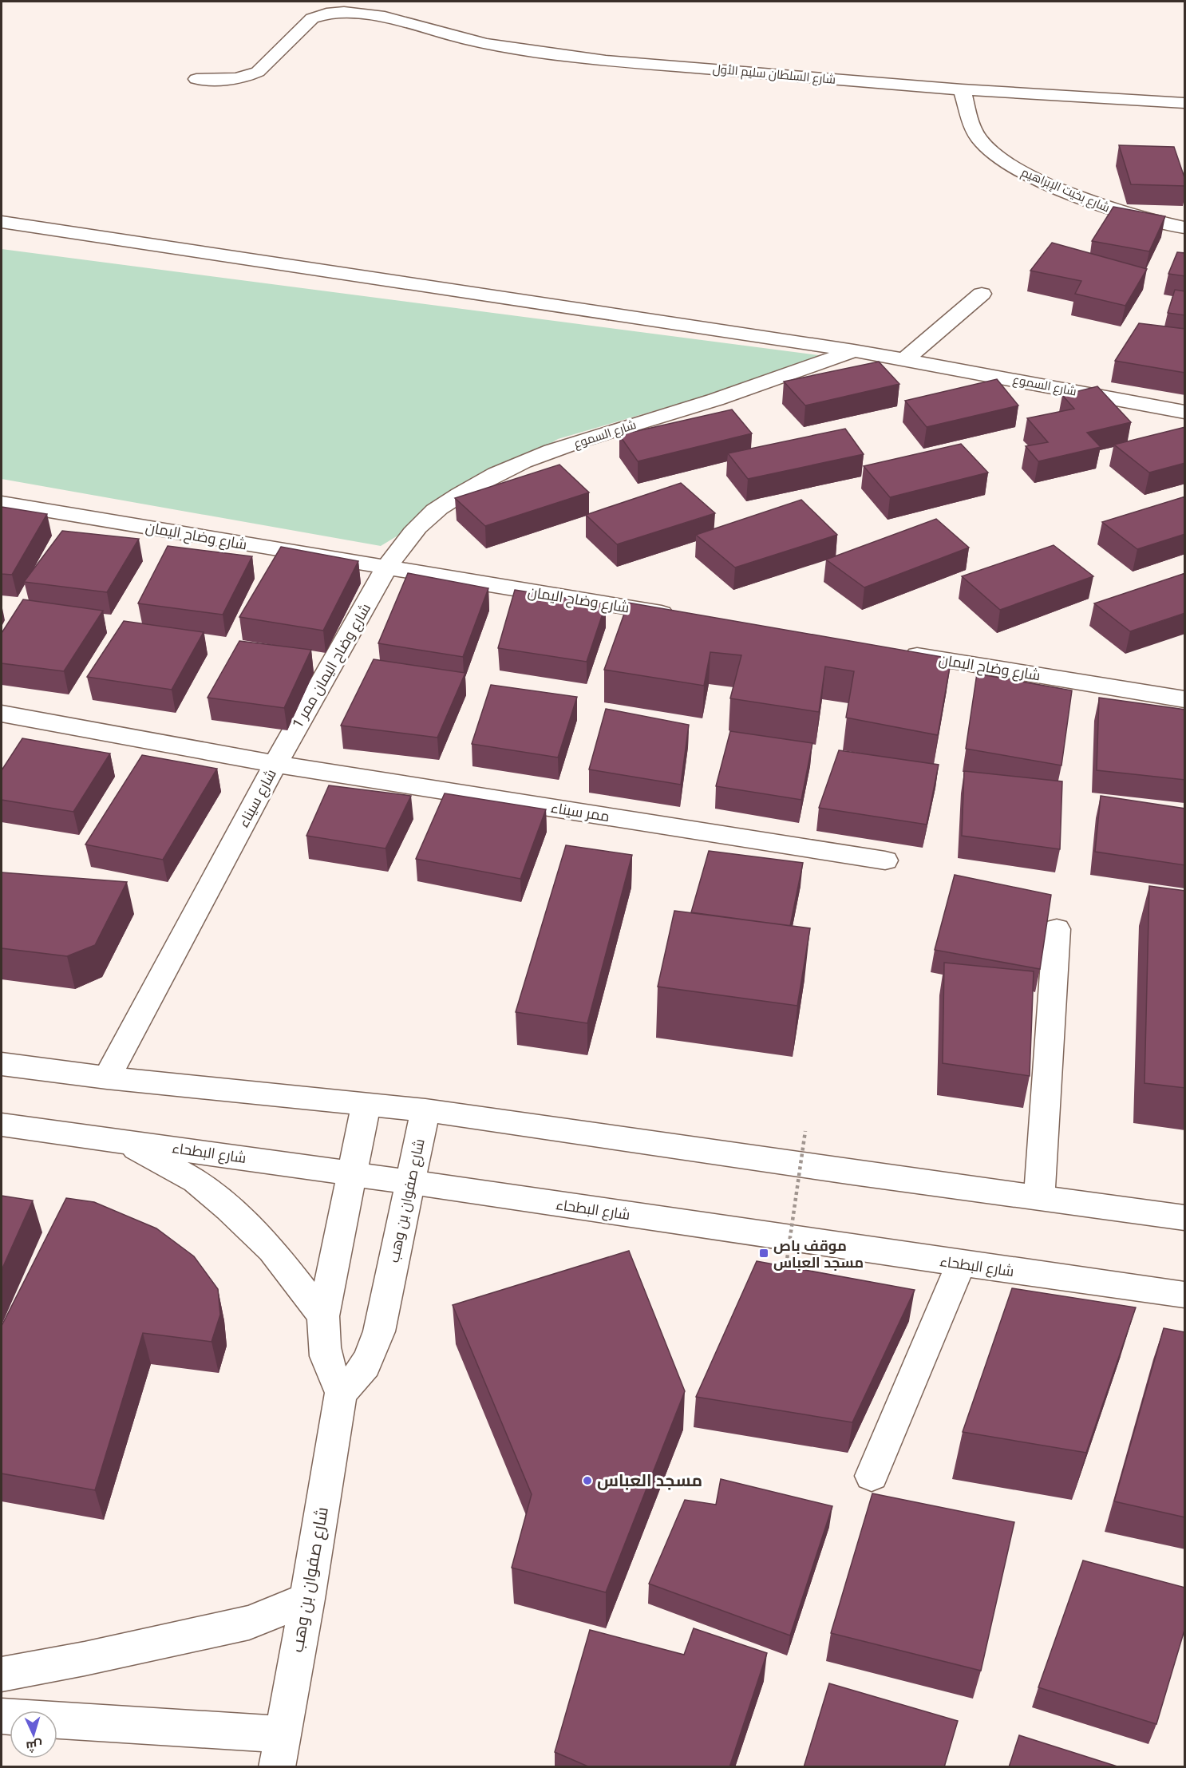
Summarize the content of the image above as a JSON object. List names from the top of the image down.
{
  "streets": {
    "street": [
      "شارع السلطان سليم الأول",
      "شارع بخيت الإبراهيم",
      "شارع السموع",
      "شارع وضاح اليمان",
      "شارع وضاح اليمان ممر 1",
      "شارع سيناء",
      "ممر سيناء",
      "شارع البطحاء",
      "شارع صفوان بن وهب"
    ]
  },
  "crossings": [
    ["شارع السلطان سليم الأول", "شارع بخيت الإبراهيم"],
    ["شارع السموع", "شارع وضاح اليمان"],
    ["شارع السموع", "شارع وضاح اليمان ممر 1"],
    ["شارع وضاح اليمان", "شارع وضاح اليمان ممر 1"],
    ["شارع وضاح اليمان ممر 1", "شارع سيناء"],
    ["شارع وضاح اليمان ممر 1", "ممر سيناء"],
    ["شارع سيناء", "ممر سيناء"],
    ["شارع البطحاء", "شارع صفوان بن وهب"]
  ],
  "places": {
    "transit": ["موقف باص مسجد العباس"],
    "other": ["مسجد العباس"]
  },
  "north": "bottom"
}
